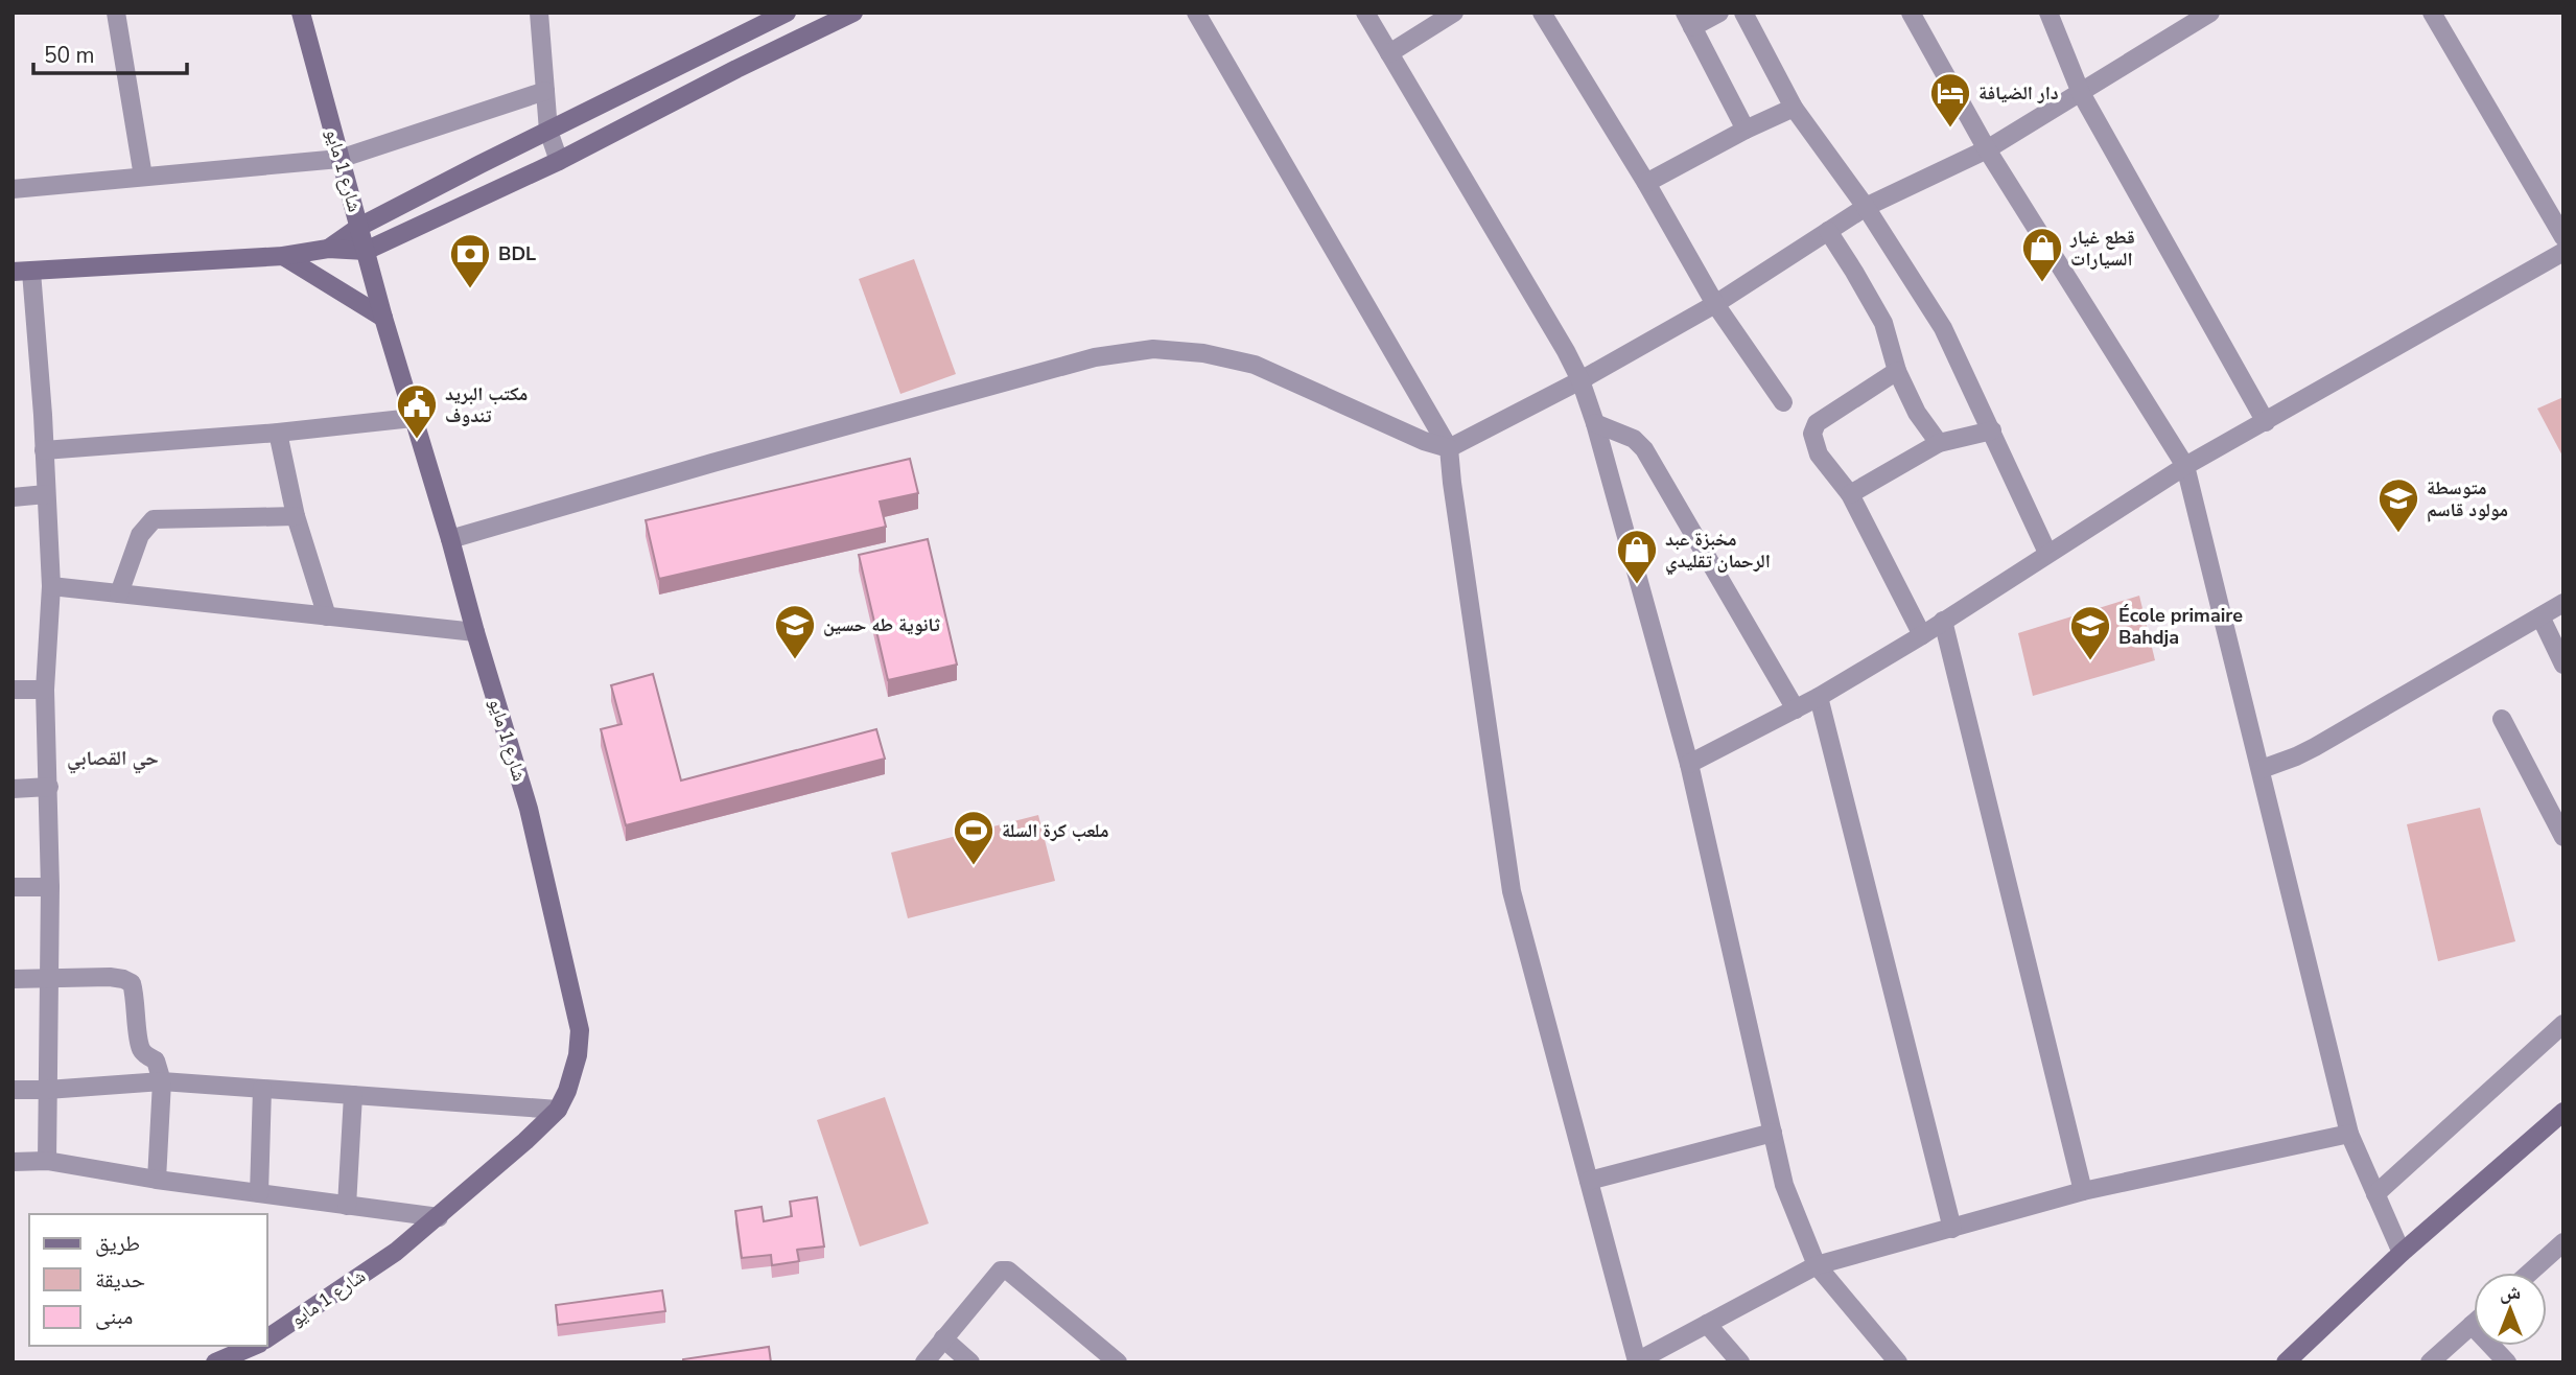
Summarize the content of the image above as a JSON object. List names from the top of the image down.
{
  "streets": {
    "street": ["شارع 1 مايو"]
  },
  "districts": ["حي القصابي"],
  "places": {
    "hotel": ["دار الضيافة"],
    "shop": ["قطع غيار السيارات", "مخبزة عبد الرحمان تقليدي"],
    "bank": ["BDL"],
    "public building": ["مكتب البريد تندوف"],
    "school or university": ["متوسطة مولود قاسم", "ثانوية طه حسين", "École primaire Bahdja"],
    "sports": ["ملعب كرة السلة"]
  },
  "legend": ["طريق", "حديقة", "مبنى"],
  "scale_bar": "50 m",
  "north": "top"
}
